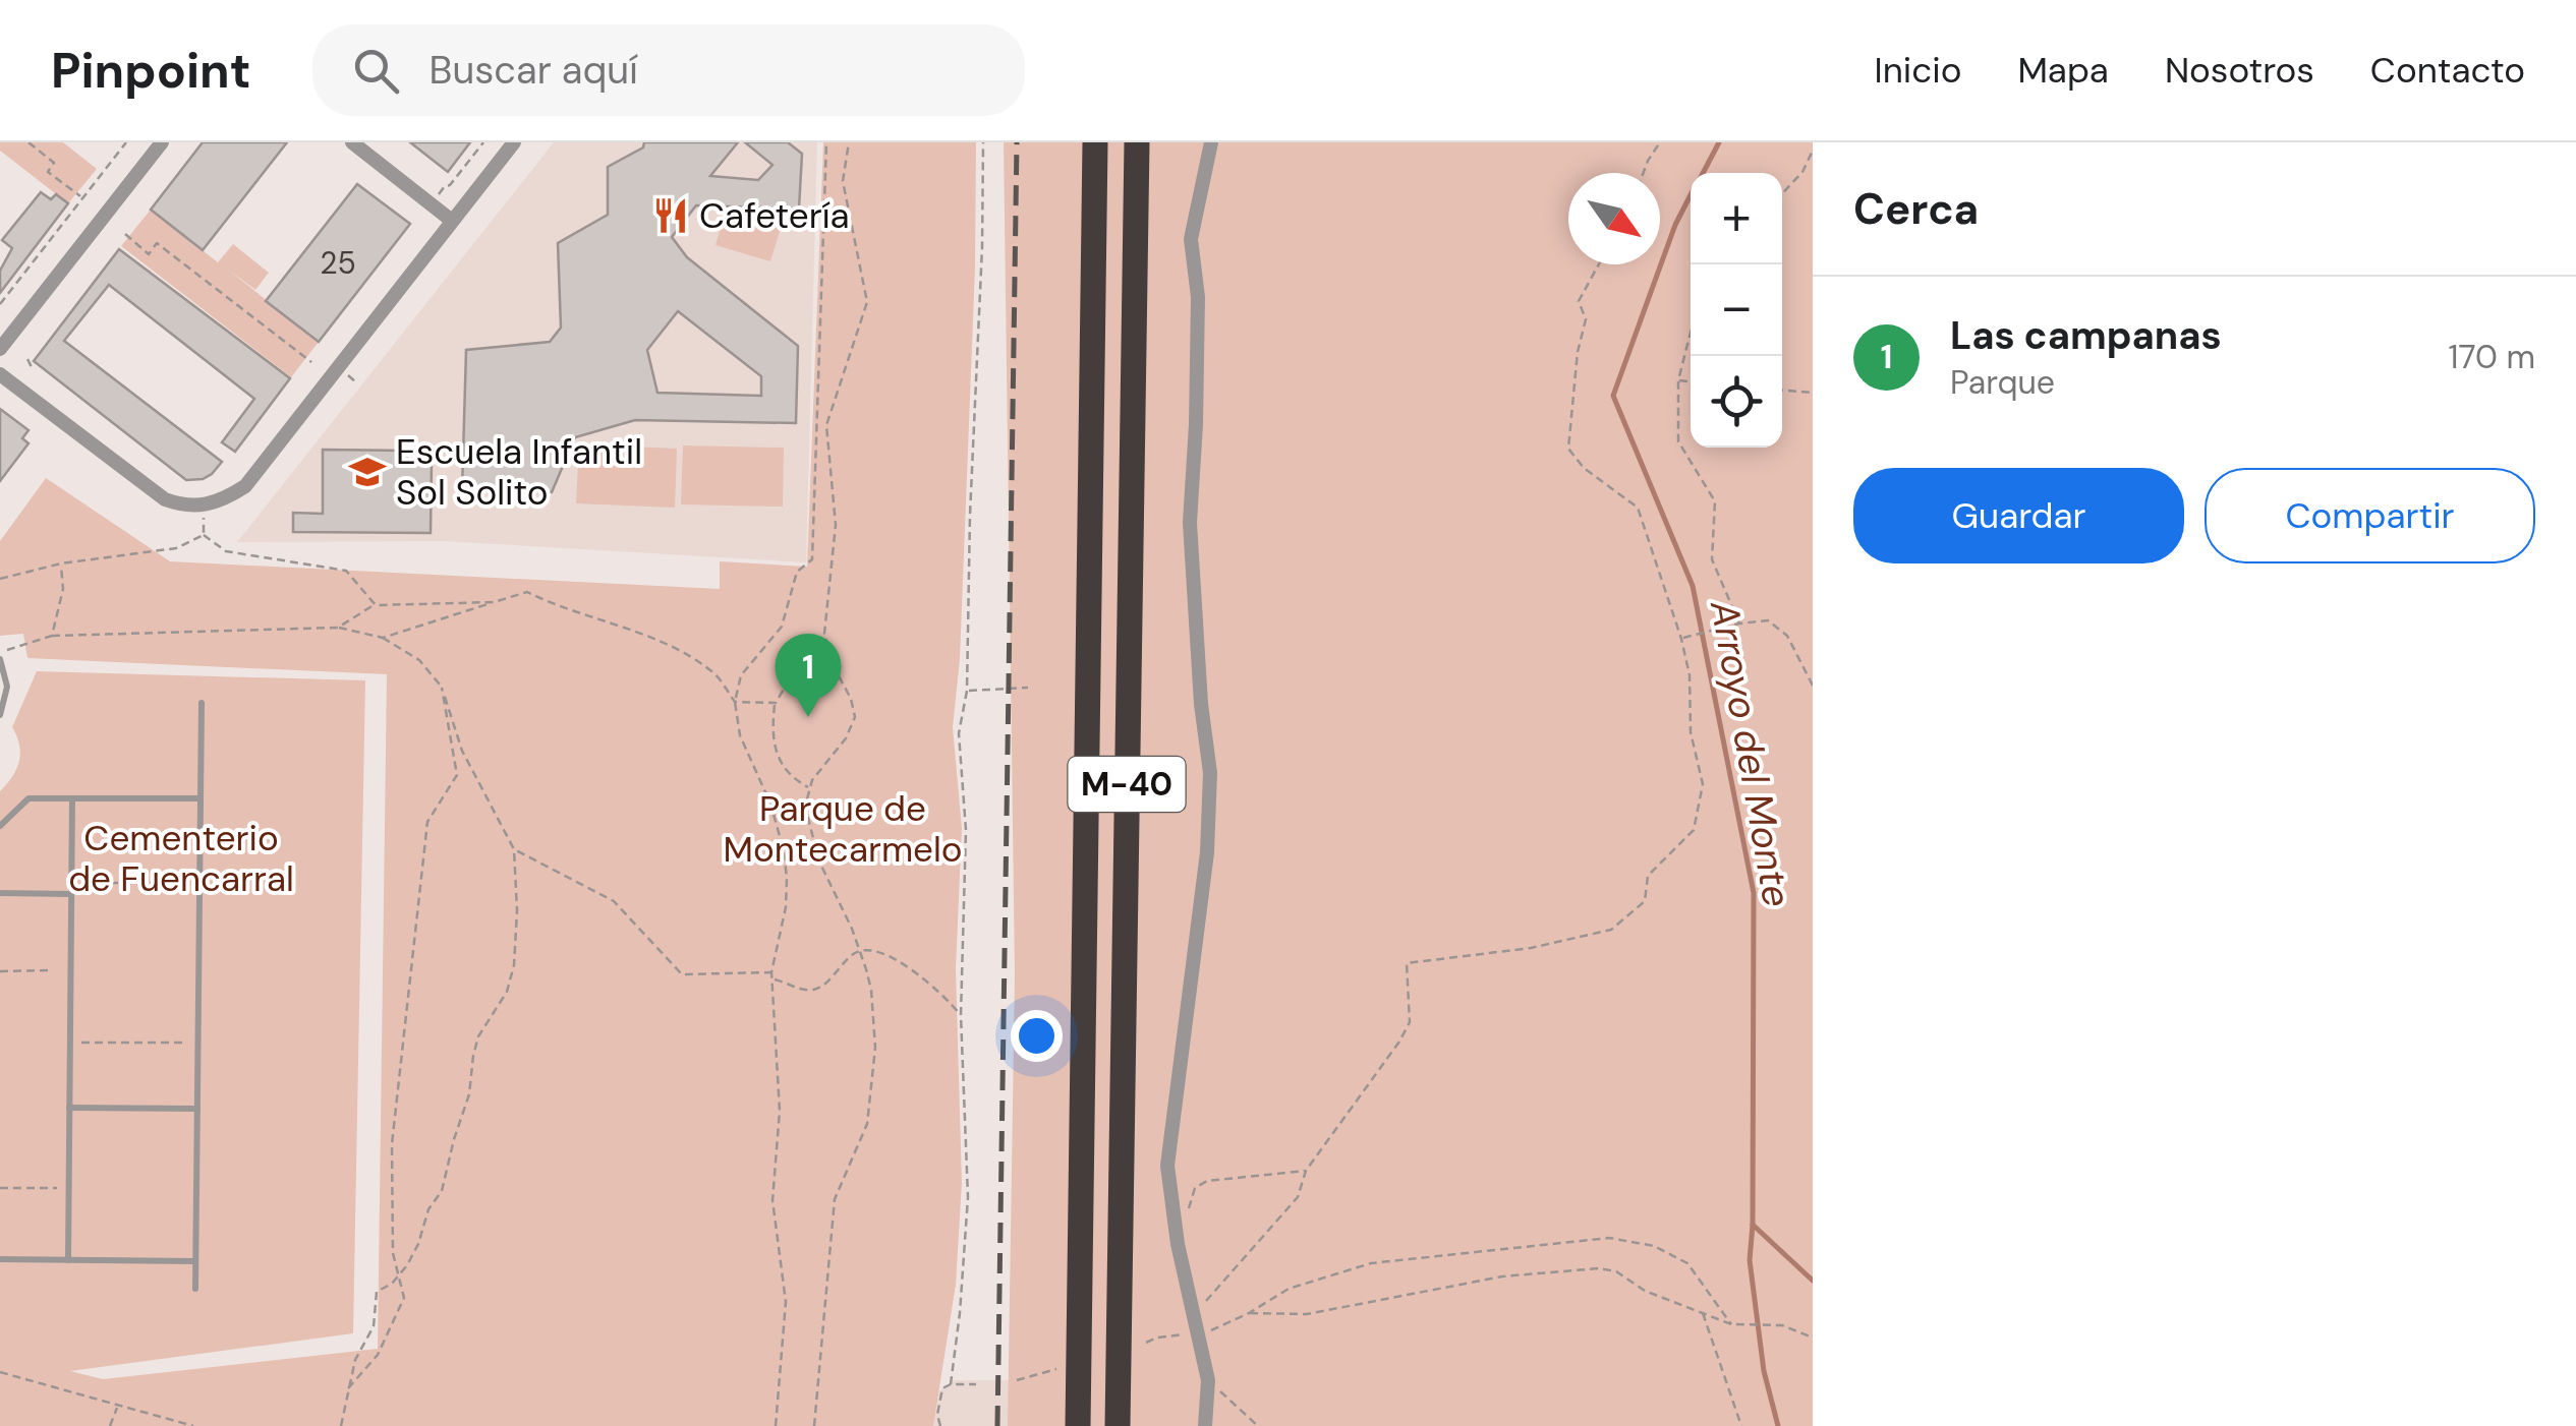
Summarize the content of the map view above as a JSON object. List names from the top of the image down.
{
  "streets": {
    "highway": ["M-40"]
  },
  "water": ["Arroyo del Monte"],
  "parks": ["Parque de Montecarmelo", "Cementerio de Fuencarral"],
  "places": {
    "restaurant": ["Cafetería"],
    "school or university": ["Escuela Infantil Sol Solito"]
  },
  "house_numbers": ["25"],
  "north": "bottom right",
  "page": {
    "header": "Pinpoint",
    "search": "Buscar aquí",
    "nav": [
      "Inicio",
      "Mapa",
      "Nosotros",
      "Contacto"
    ],
    "heading": "Cerca",
    "map_buttons": ["+", "−"],
    "list": [
      {
        "mark": "1",
        "name": "Las campanas",
        "note": "Parque",
        "value": "170 m"
      }
    ],
    "buttons": ["Guardar", "Compartir"],
    "pins": "1"
  }
}
